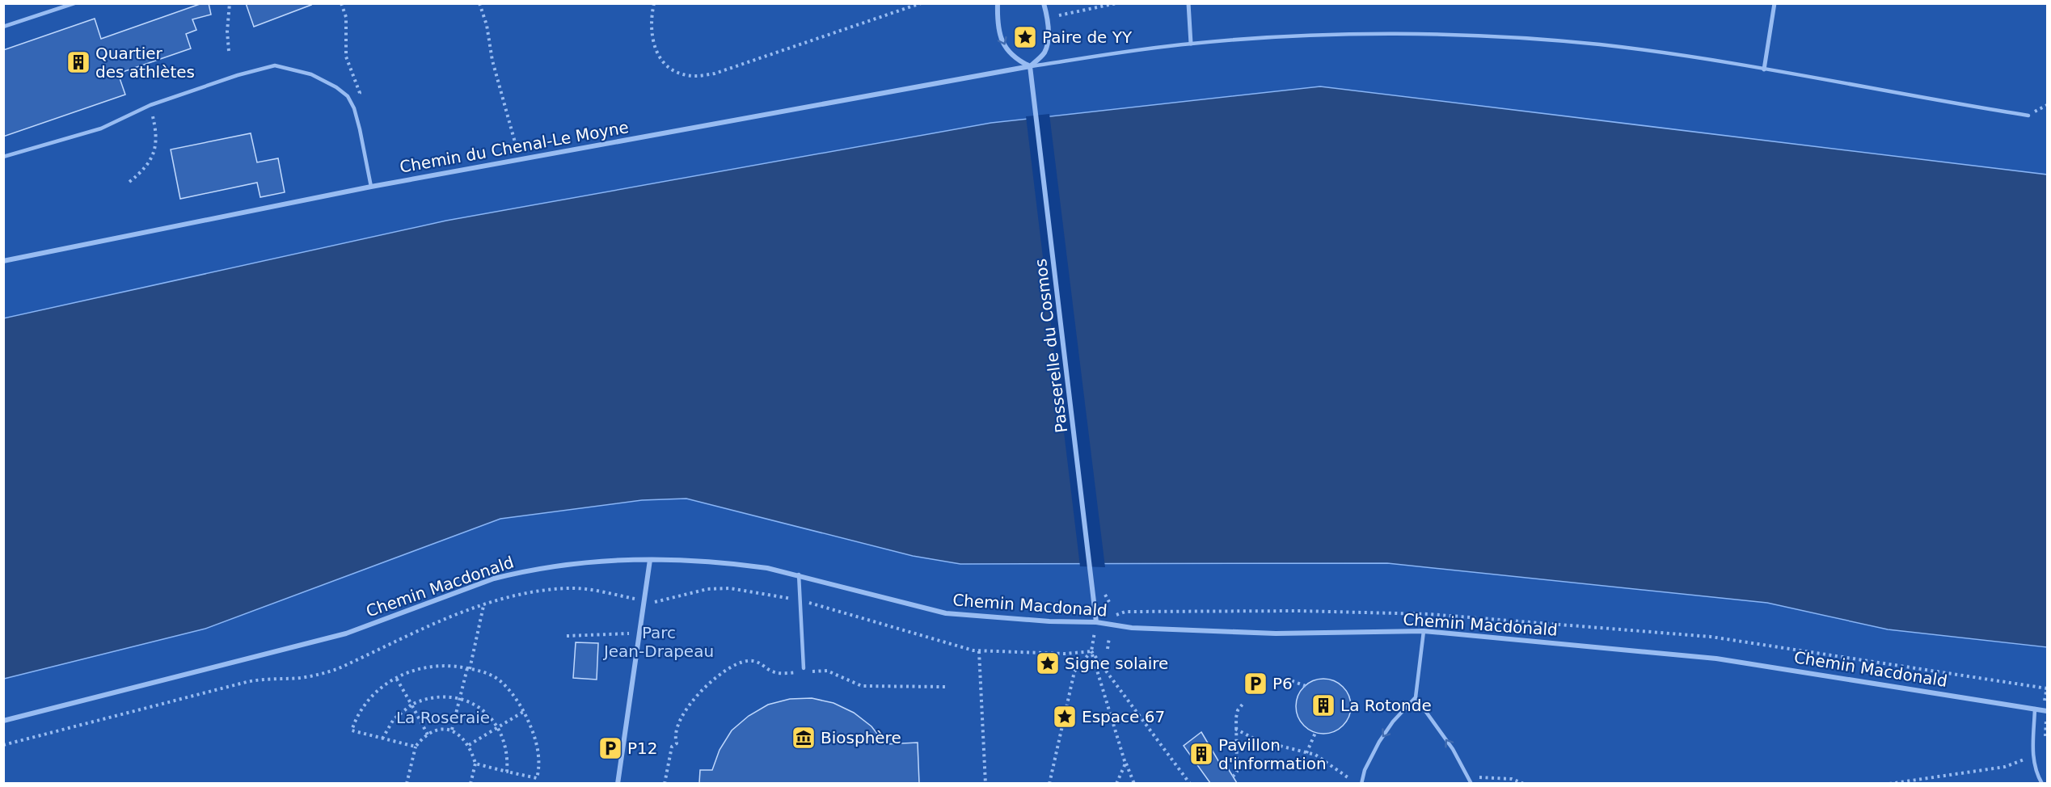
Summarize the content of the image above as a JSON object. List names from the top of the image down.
{
  "streets": {
    "street": ["Chemin du Chenal-Le Moyne", "Passerelle du Cosmos", "Chemin Macdonald"]
  },
  "crossings": [
    ["Chemin du Chenal-Le Moyne", "Passerelle du Cosmos"],
    ["Passerelle du Cosmos", "Chemin Macdonald"]
  ],
  "parks": ["Parc Jean-Drapeau", "La Roseraie"],
  "places": {
    "place": ["Paire de YY", "Signe solaire", "Espace 67"],
    "building": ["Quartier des athlètes", "La Rotonde", "Pavillon d'information"],
    "parking": ["P6", "P12"],
    "museum": ["Biosphère"]
  }
}
